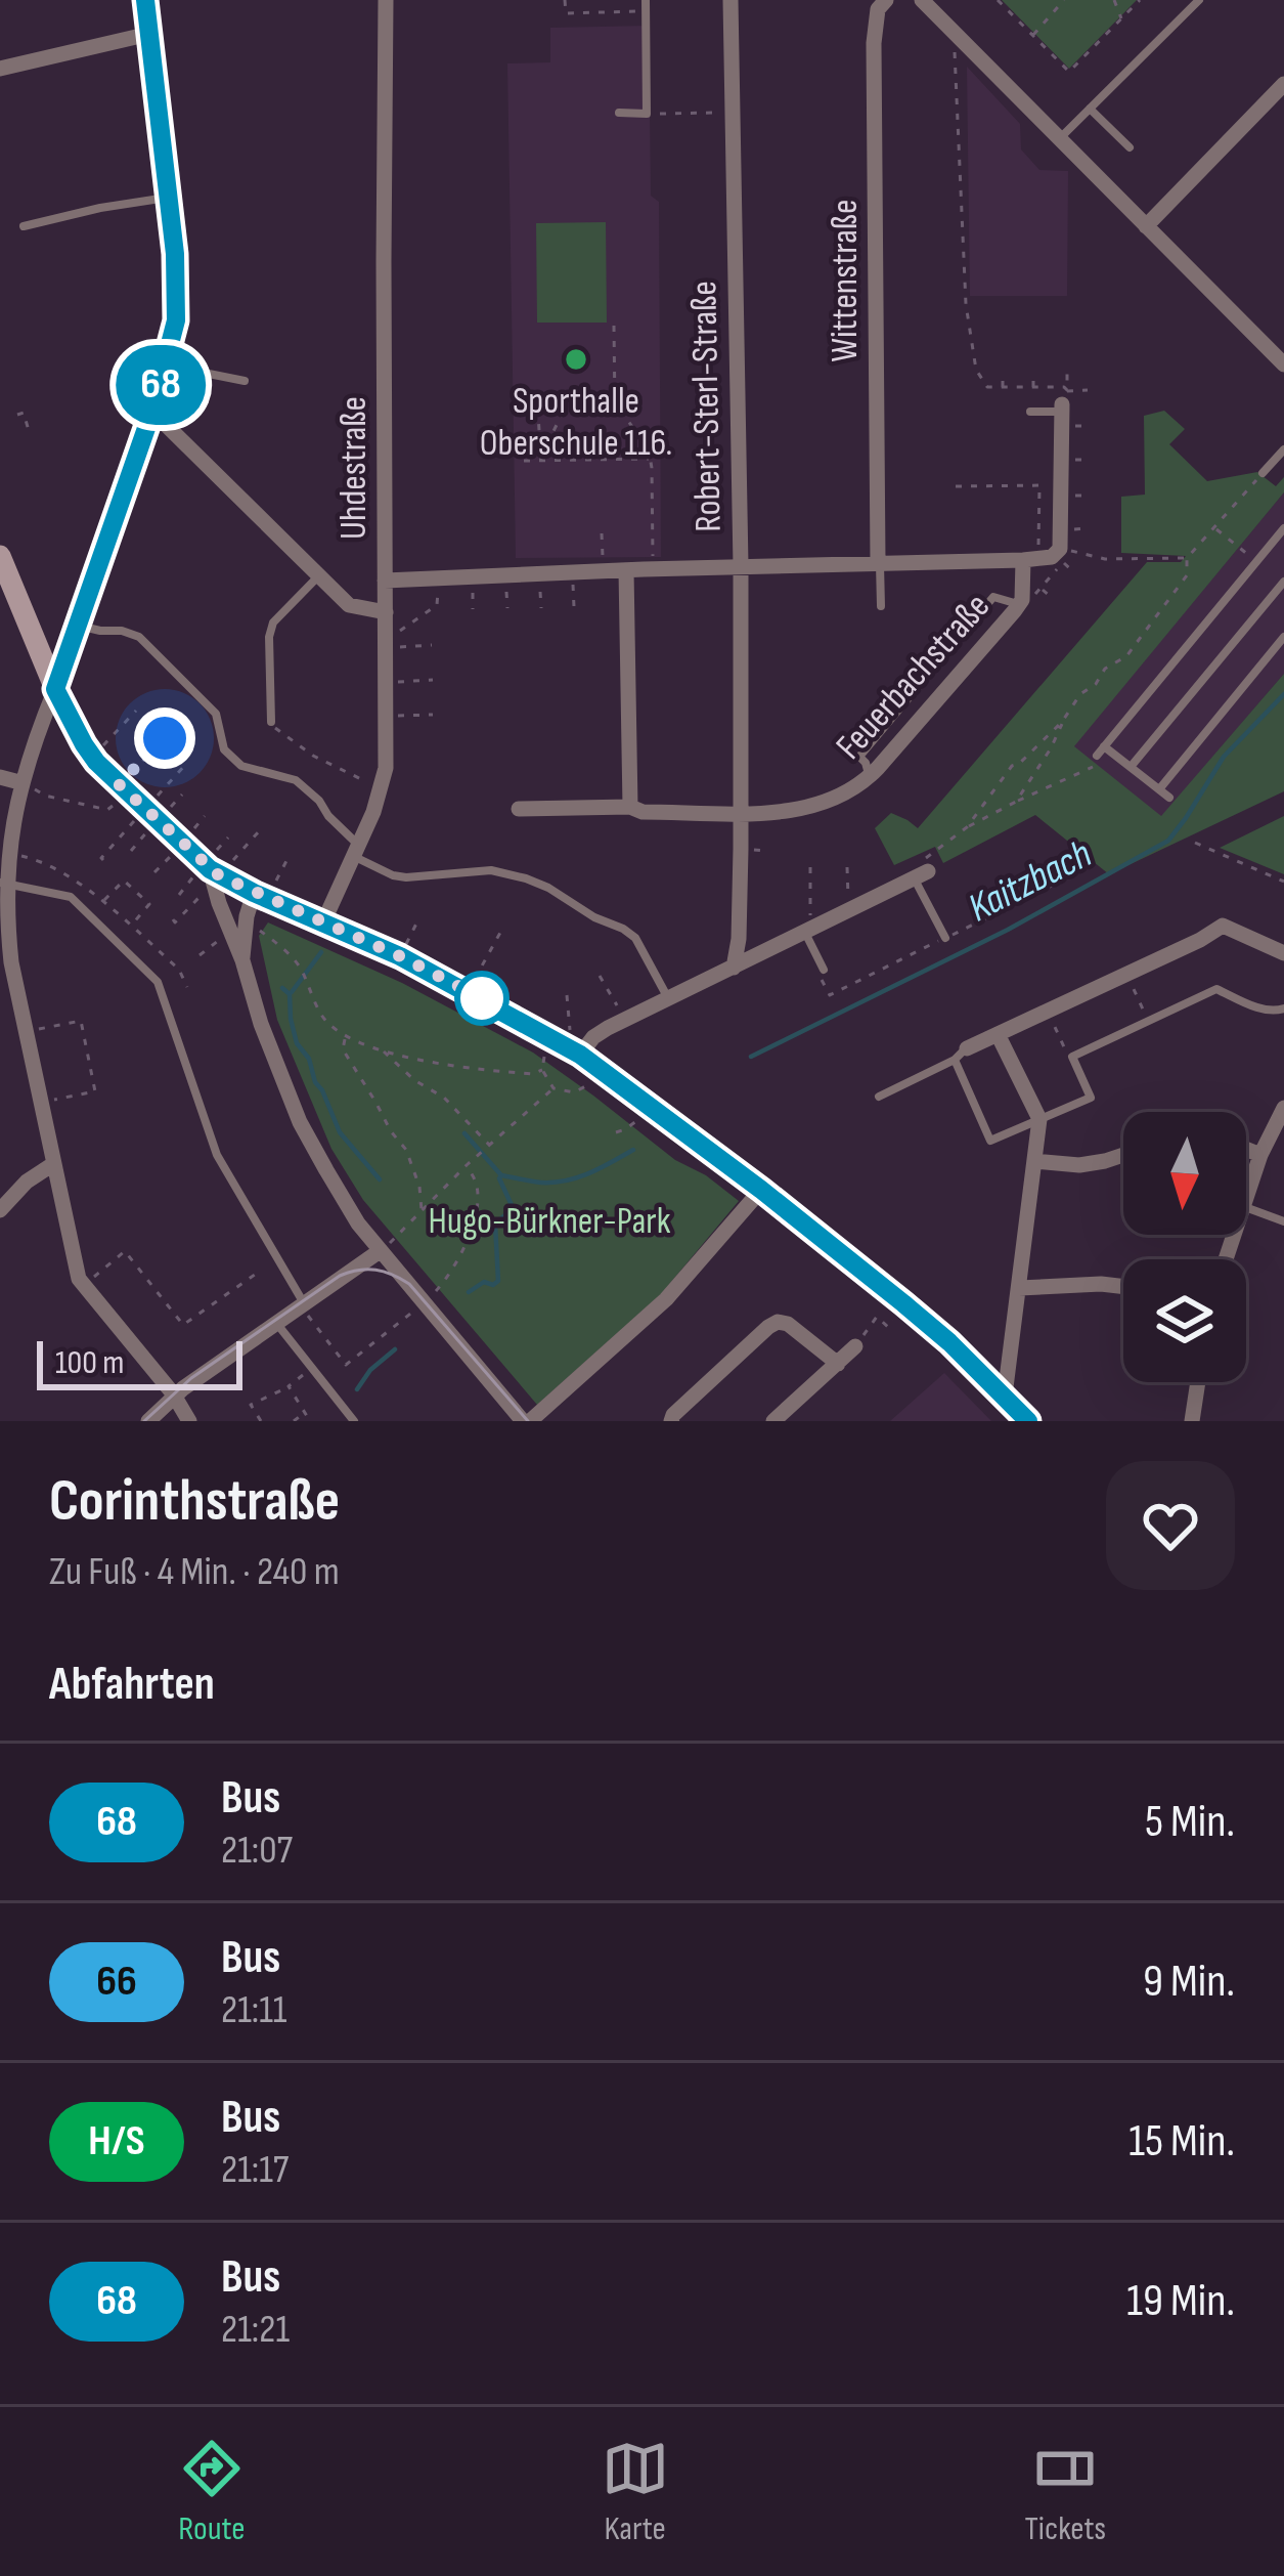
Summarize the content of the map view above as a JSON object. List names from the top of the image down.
{
  "streets": {
    "street": [
      "Wittenstraße",
      "Robert-Sterl-Straße",
      "Uhdestraße",
      "Feuerbachstraße"
    ]
  },
  "crossings": [
    ["Wittenstraße", "Feuerbachstraße"],
    ["Robert-Sterl-Straße", "Feuerbachstraße"],
    ["Uhdestraße", "Feuerbachstraße"]
  ],
  "water": ["Kaitzbach"],
  "parks": ["Hugo-Bürkner-Park"],
  "places": ["Sporthalle Oberschule 116."],
  "lines": ["bus line 68"],
  "scale_bar": "100 m",
  "north": "bottom",
  "page": {
    "on_map": "68",
    "scale": "100 m",
    "heading": [
      ["Corinthstraße", "Zu Fuß · 4 Min. · 240 m"],
      "Abfahrten"
    ],
    "list": [
      {
        "mark": "68",
        "name": "Bus",
        "note": "21:07",
        "value": "5 Min."
      },
      {
        "mark": "66",
        "name": "Bus",
        "note": "21:11",
        "value": "9 Min."
      },
      {
        "mark": "H/S",
        "name": "Bus",
        "note": "21:17",
        "value": "15 Min."
      },
      {
        "mark": "68",
        "name": "Bus",
        "note": "21:21",
        "value": "19 Min."
      }
    ],
    "tabs": ["Route", "Karte", "Tickets"]
  }
}
